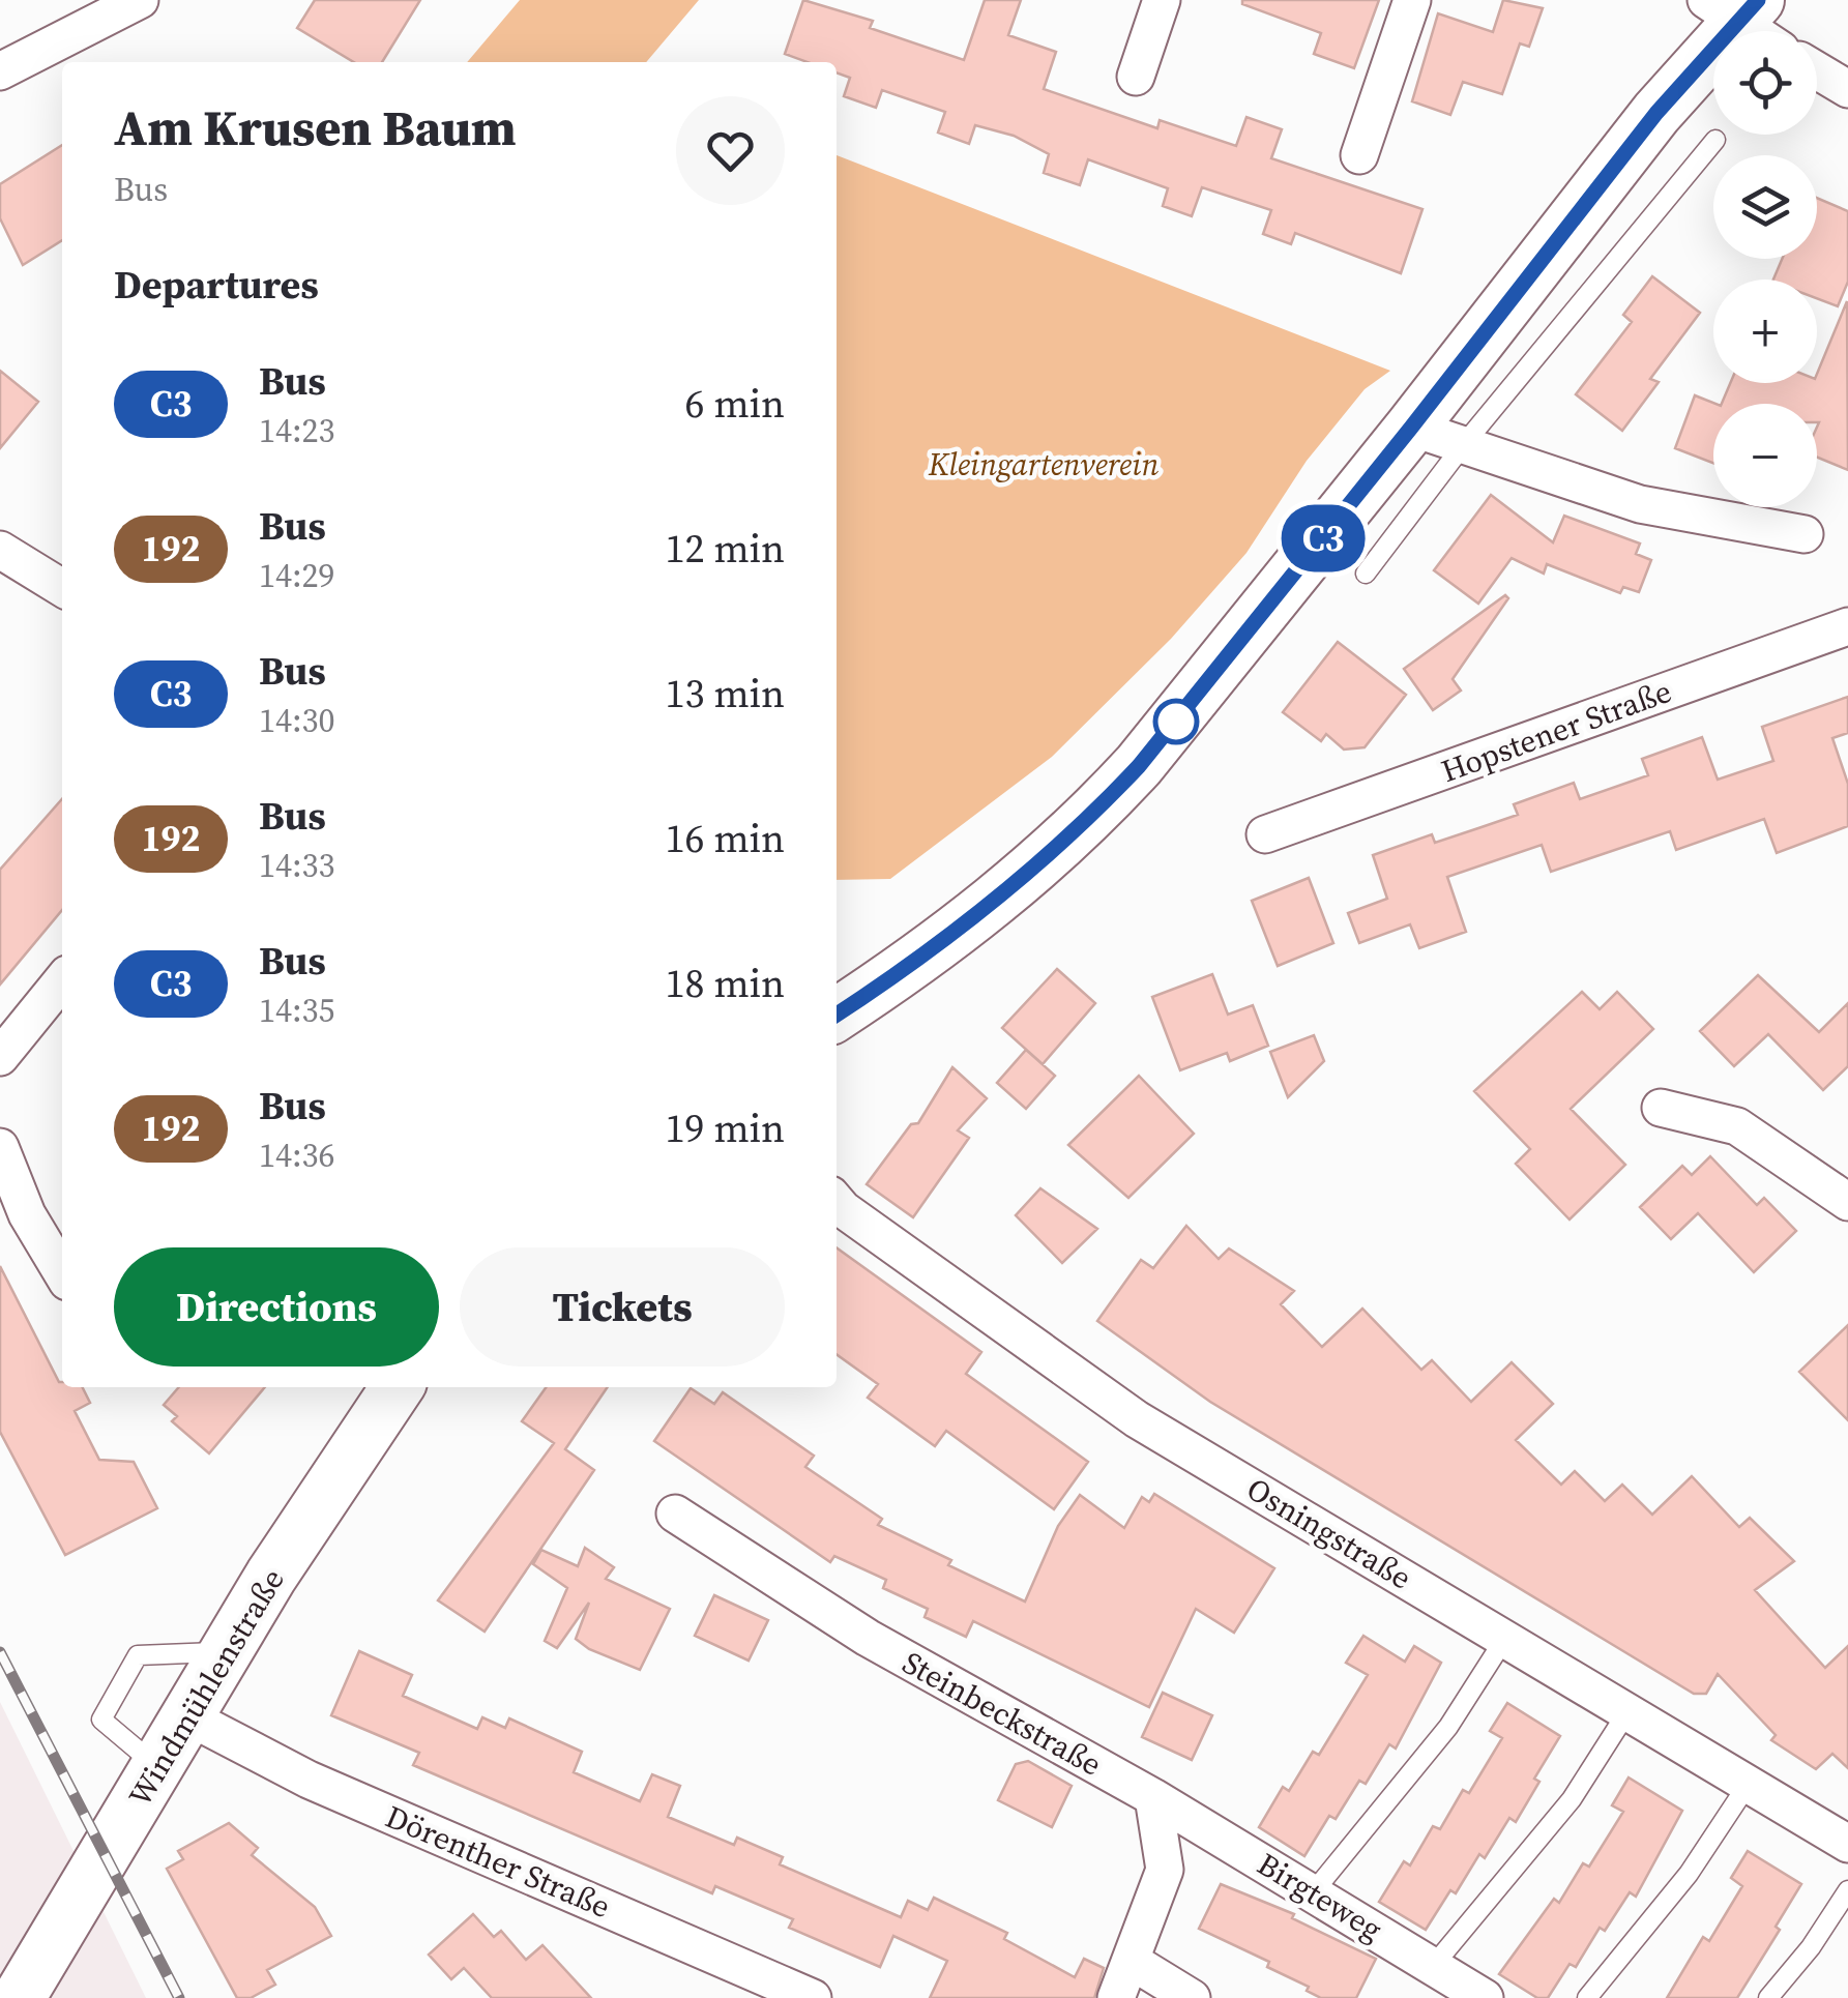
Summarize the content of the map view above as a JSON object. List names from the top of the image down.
{
  "streets": {
    "street": [
      "Hopstener Straße",
      "Osningstraße",
      "Windmühlenstraße",
      "Steinbeckstraße",
      "Dörenther Straße",
      "Birgteweg"
    ]
  },
  "crossings": [
    ["Windmühlenstraße", "Dörenther Straße"],
    ["Steinbeckstraße", "Birgteweg"]
  ],
  "parks": ["Kleingartenverein"],
  "lines": ["bus line C3"],
  "page": {
    "on_map": "C3",
    "map_buttons": ["+", "−"],
    "heading": [
      ["Am Krusen Baum", "Bus"],
      "Departures"
    ],
    "list": [
      {
        "mark": "C3",
        "name": "Bus",
        "note": "14:23",
        "value": "6 min"
      },
      {
        "mark": "192",
        "name": "Bus",
        "note": "14:29",
        "value": "12 min"
      },
      {
        "mark": "C3",
        "name": "Bus",
        "note": "14:30",
        "value": "13 min"
      },
      {
        "mark": "192",
        "name": "Bus",
        "note": "14:33",
        "value": "16 min"
      },
      {
        "mark": "C3",
        "name": "Bus",
        "note": "14:35",
        "value": "18 min"
      },
      {
        "mark": "192",
        "name": "Bus",
        "note": "14:36",
        "value": "19 min"
      }
    ],
    "buttons": ["Directions", "Tickets"]
  }
}
